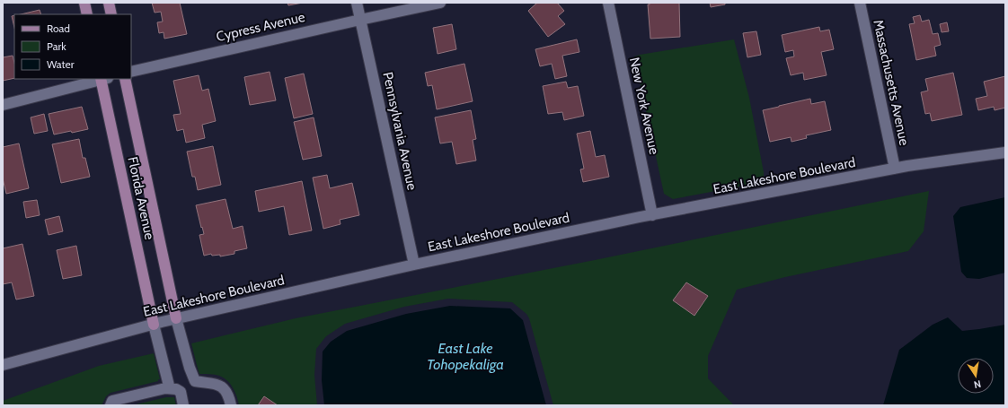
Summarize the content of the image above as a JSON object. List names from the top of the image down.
{
  "streets": {
    "main road": ["Florida Avenue"],
    "street": [
      "Cypress Avenue",
      "Massachusetts Avenue",
      "New York Avenue",
      "Pennsylvania Avenue",
      "East Lakeshore Boulevard"
    ]
  },
  "crossings": [
    ["Cypress Avenue", "Pennsylvania Avenue"],
    ["Massachusetts Avenue", "East Lakeshore Boulevard"],
    ["New York Avenue", "East Lakeshore Boulevard"],
    ["Pennsylvania Avenue", "East Lakeshore Boulevard"],
    ["East Lakeshore Boulevard", "Florida Avenue"]
  ],
  "water": ["East Lake Tohopekaliga"],
  "legend": ["Road", "Park", "Water"],
  "north": "bottom"
}
